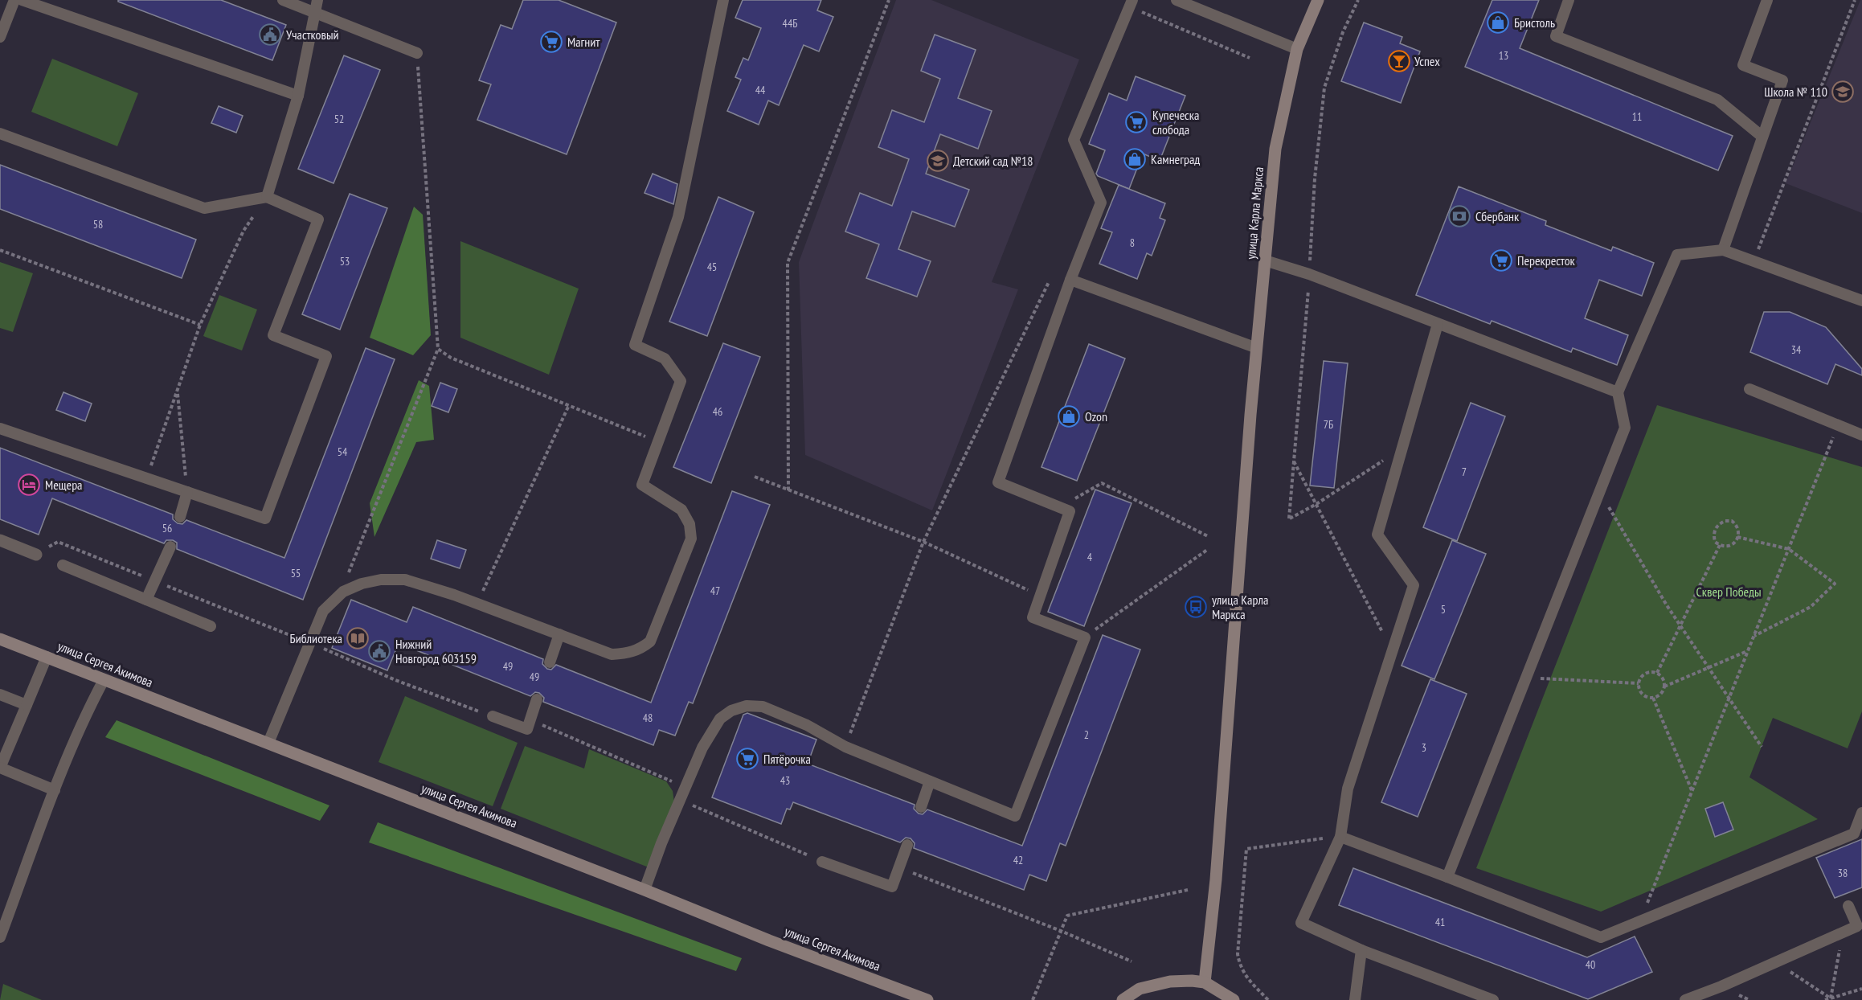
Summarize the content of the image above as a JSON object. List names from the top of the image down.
{
  "streets": {
    "street": ["улица Карла Маркса", "улица Сергея Акимова"]
  },
  "parks": ["Сквер Победы"],
  "places": {
    "shop": ["Бристоль", "Камнеград", "Ozon"],
    "public building": ["Участковый", "Нижний Новгород 603159"],
    "supermarket": [
      "Магнит",
      "Купеческа слобода",
      "Перекресток",
      "Пятёрочка"
    ],
    "bar": ["Успех"],
    "school or university": ["Школа № 110", "Детский сад №18"],
    "bank": ["Сбербанк"],
    "hotel": ["Мещера"],
    "bus stop": ["улица Карла Маркса"],
    "library": ["Библиотека"]
  },
  "house_numbers": [
    "44Б",
    "13",
    "44",
    "11",
    "52",
    "58",
    "8",
    "53",
    "45",
    "34",
    "46",
    "7Б",
    "54",
    "7",
    "56",
    "4",
    "55",
    "47",
    "5",
    "49",
    "49",
    "48",
    "2",
    "3",
    "43",
    "42",
    "38",
    "41",
    "40"
  ]
}
